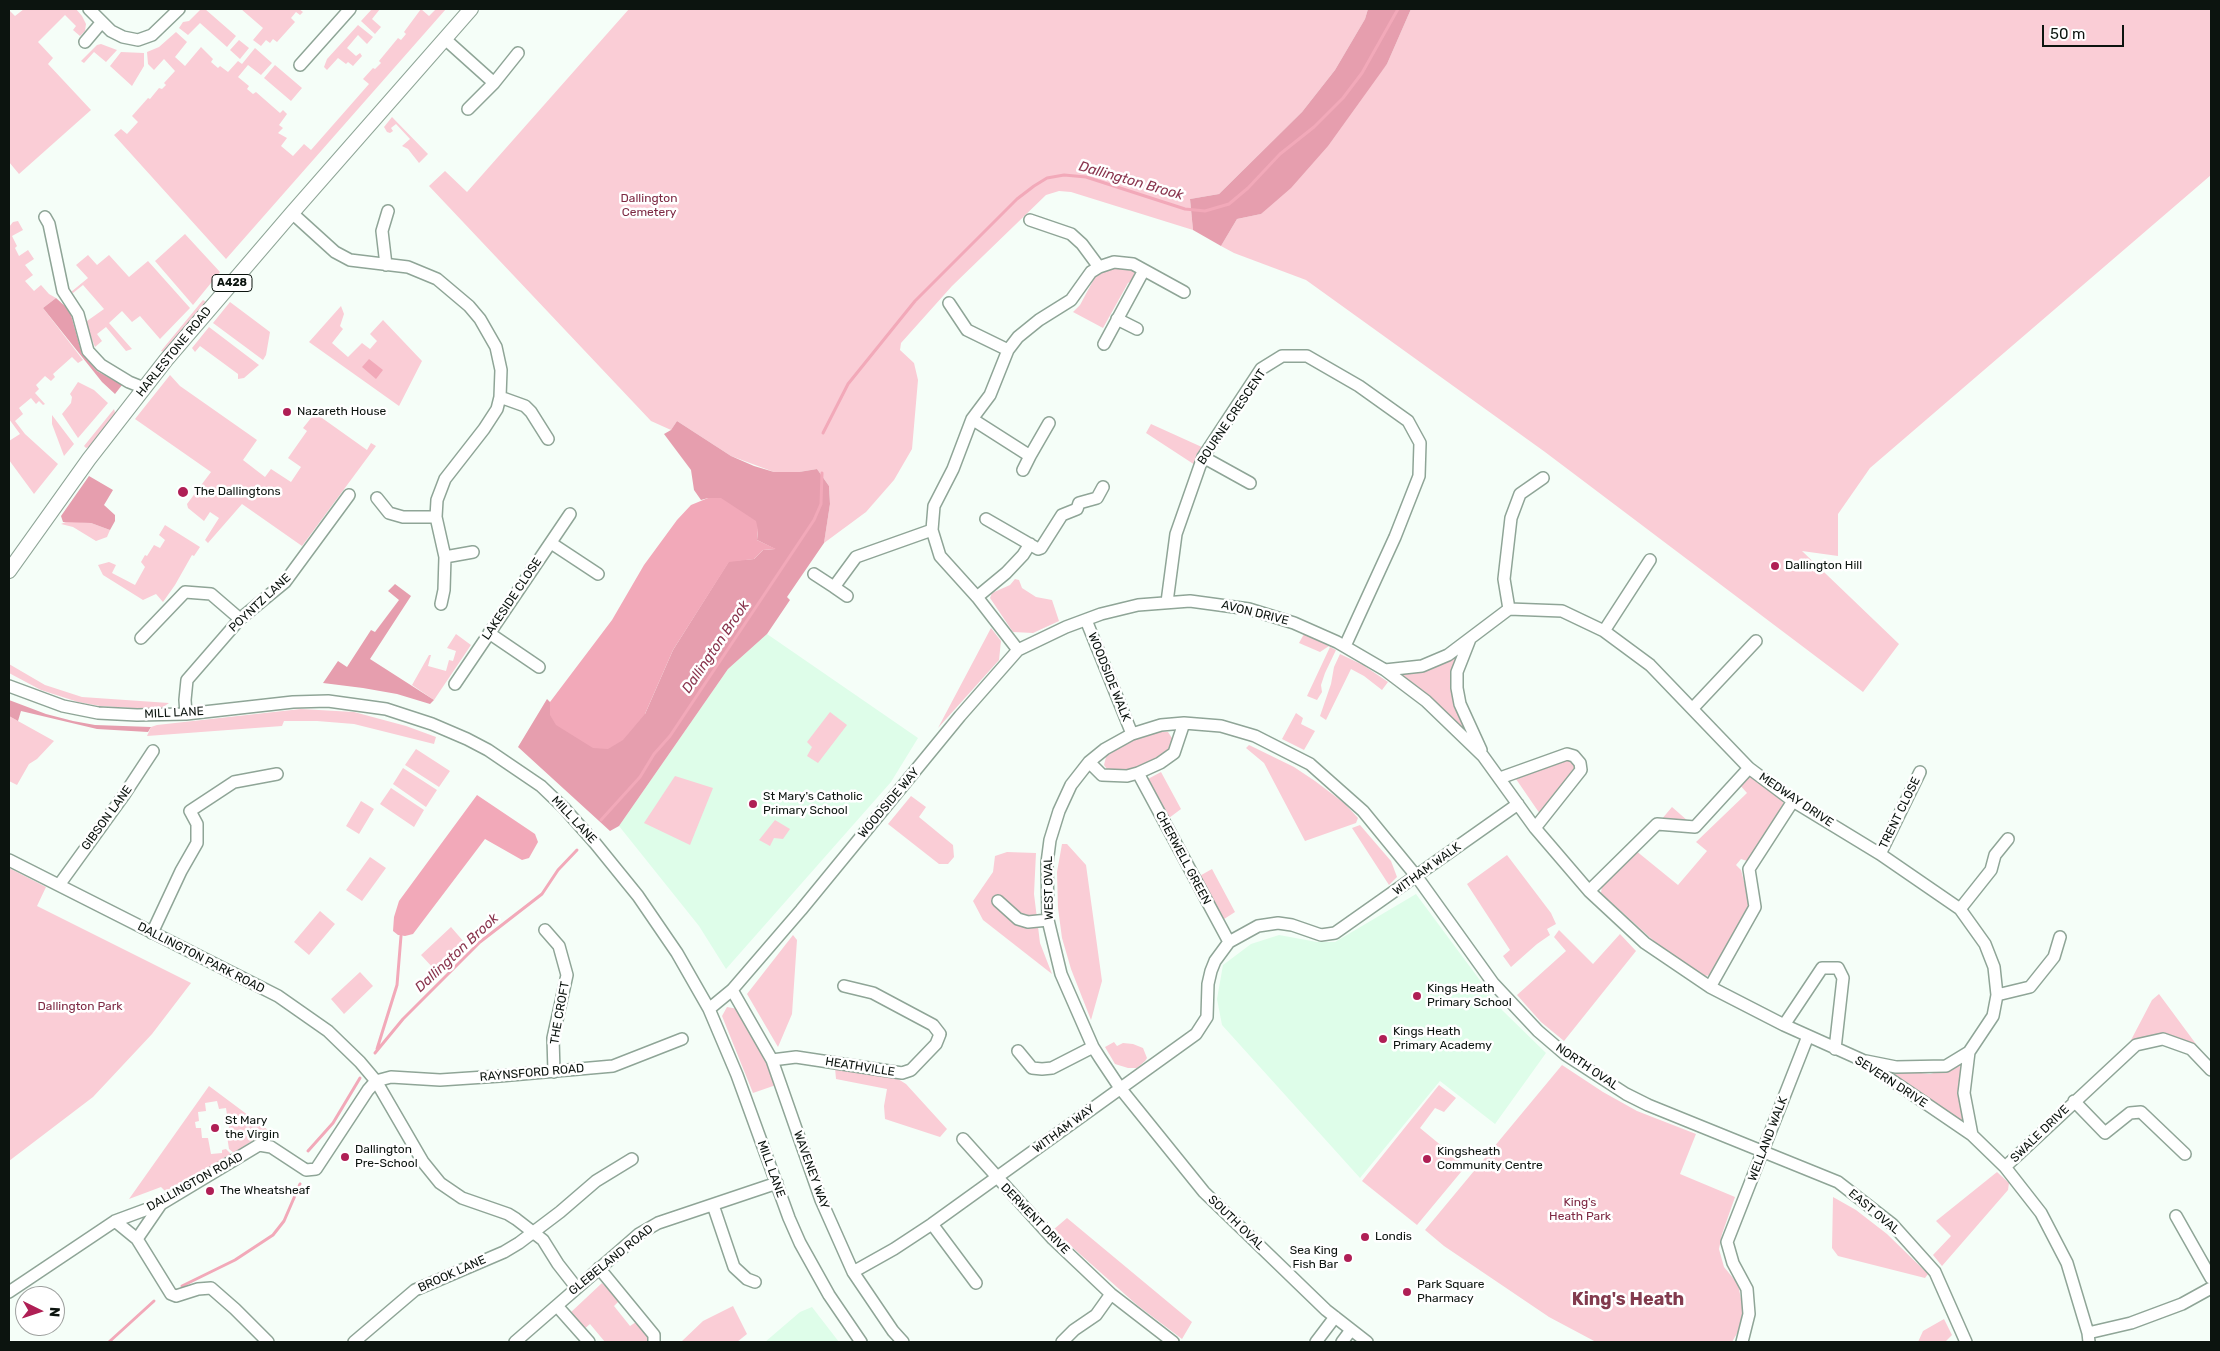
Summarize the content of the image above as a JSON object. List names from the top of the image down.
{
  "streets": {
    "main road": ["A428", "HARLESTONE ROAD"],
    "street": [
      "BOURNE CRESCENT",
      "LAKESIDE CLOSE",
      "POYNTZ LANE",
      "AVON DRIVE",
      "WOODSIDE WALK",
      "MILL LANE",
      "MEDWAY DRIVE",
      "WOODSIDE WAY",
      "TRENT CLOSE",
      "GIBSON LANE",
      "CHERWELL GREEN",
      "WITHAM WALK",
      "WEST OVAL",
      "DALLINGTON PARK ROAD",
      "THE CROFT",
      "HEATHVILLE",
      "NORTH OVAL",
      "RAYNSFORD ROAD",
      "SEVERN DRIVE",
      "WITHAM WAY",
      "SWALE DRIVE",
      "WELLAND WALK",
      "WAVENEY WAY",
      "DALLINGTON ROAD",
      "EAST OVAL",
      "DERWENT DRIVE",
      "SOUTH OVAL",
      "GLEBELAND ROAD",
      "BROOK LANE"
    ]
  },
  "crossings": [
    ["BOURNE CRESCENT", "AVON DRIVE"],
    ["POYNTZ LANE", "MILL LANE"],
    ["AVON DRIVE", "WOODSIDE WALK"],
    ["AVON DRIVE", "WOODSIDE WAY"],
    ["AVON DRIVE", "WITHAM WALK"],
    ["AVON DRIVE", "SEVERN DRIVE"],
    ["WOODSIDE WALK", "WOODSIDE WAY"],
    ["WOODSIDE WALK", "WEST OVAL"],
    ["MILL LANE", "WOODSIDE WAY"],
    ["MILL LANE", "GLEBELAND ROAD"],
    ["MEDWAY DRIVE", "TRENT CLOSE"],
    ["MEDWAY DRIVE", "SEVERN DRIVE"],
    ["WOODSIDE WAY", "WAVENEY WAY"],
    ["GIBSON LANE", "DALLINGTON PARK ROAD"],
    ["CHERWELL GREEN", "WITHAM WALK"],
    ["CHERWELL GREEN", "WITHAM WAY"],
    ["WITHAM WALK", "WEST OVAL"],
    ["WITHAM WALK", "NORTH OVAL"],
    ["WITHAM WALK", "WITHAM WAY"],
    ["WEST OVAL", "NORTH OVAL"],
    ["WEST OVAL", "WITHAM WAY"],
    ["WEST OVAL", "SOUTH OVAL"],
    ["DALLINGTON PARK ROAD", "RAYNSFORD ROAD"],
    ["DALLINGTON PARK ROAD", "DALLINGTON ROAD"],
    ["THE CROFT", "RAYNSFORD ROAD"],
    ["HEATHVILLE", "WAVENEY WAY"],
    ["NORTH OVAL", "WELLAND WALK"],
    ["NORTH OVAL", "EAST OVAL"],
    ["RAYNSFORD ROAD", "DALLINGTON ROAD"],
    ["SEVERN DRIVE", "SWALE DRIVE"],
    ["SEVERN DRIVE", "WELLAND WALK"],
    ["WITHAM WAY", "WAVENEY WAY"],
    ["WITHAM WAY", "DERWENT DRIVE"],
    ["WITHAM WAY", "SOUTH OVAL"],
    ["WELLAND WALK", "EAST OVAL"]
  ],
  "districts": ["King's Heath"],
  "water": ["Dallington Brook"],
  "parks": ["Dallington Cemetery", "Dallington Park", "King's Heath Park"],
  "places": [
    "Nazareth House",
    "The Dallingtons",
    "Dallington Hill",
    "St Mary's Catholic Primary School",
    "Kings Heath Primary School",
    "Kings Heath Primary Academy",
    "St Mary the Virgin",
    "Dallington Pre-School",
    "Kingsheath Community Centre",
    "The Wheatsheaf",
    "Londis",
    "Sea King Fish Bar",
    "Park Square Pharmacy"
  ],
  "scale_bar": "50 m",
  "north": "right"
}
